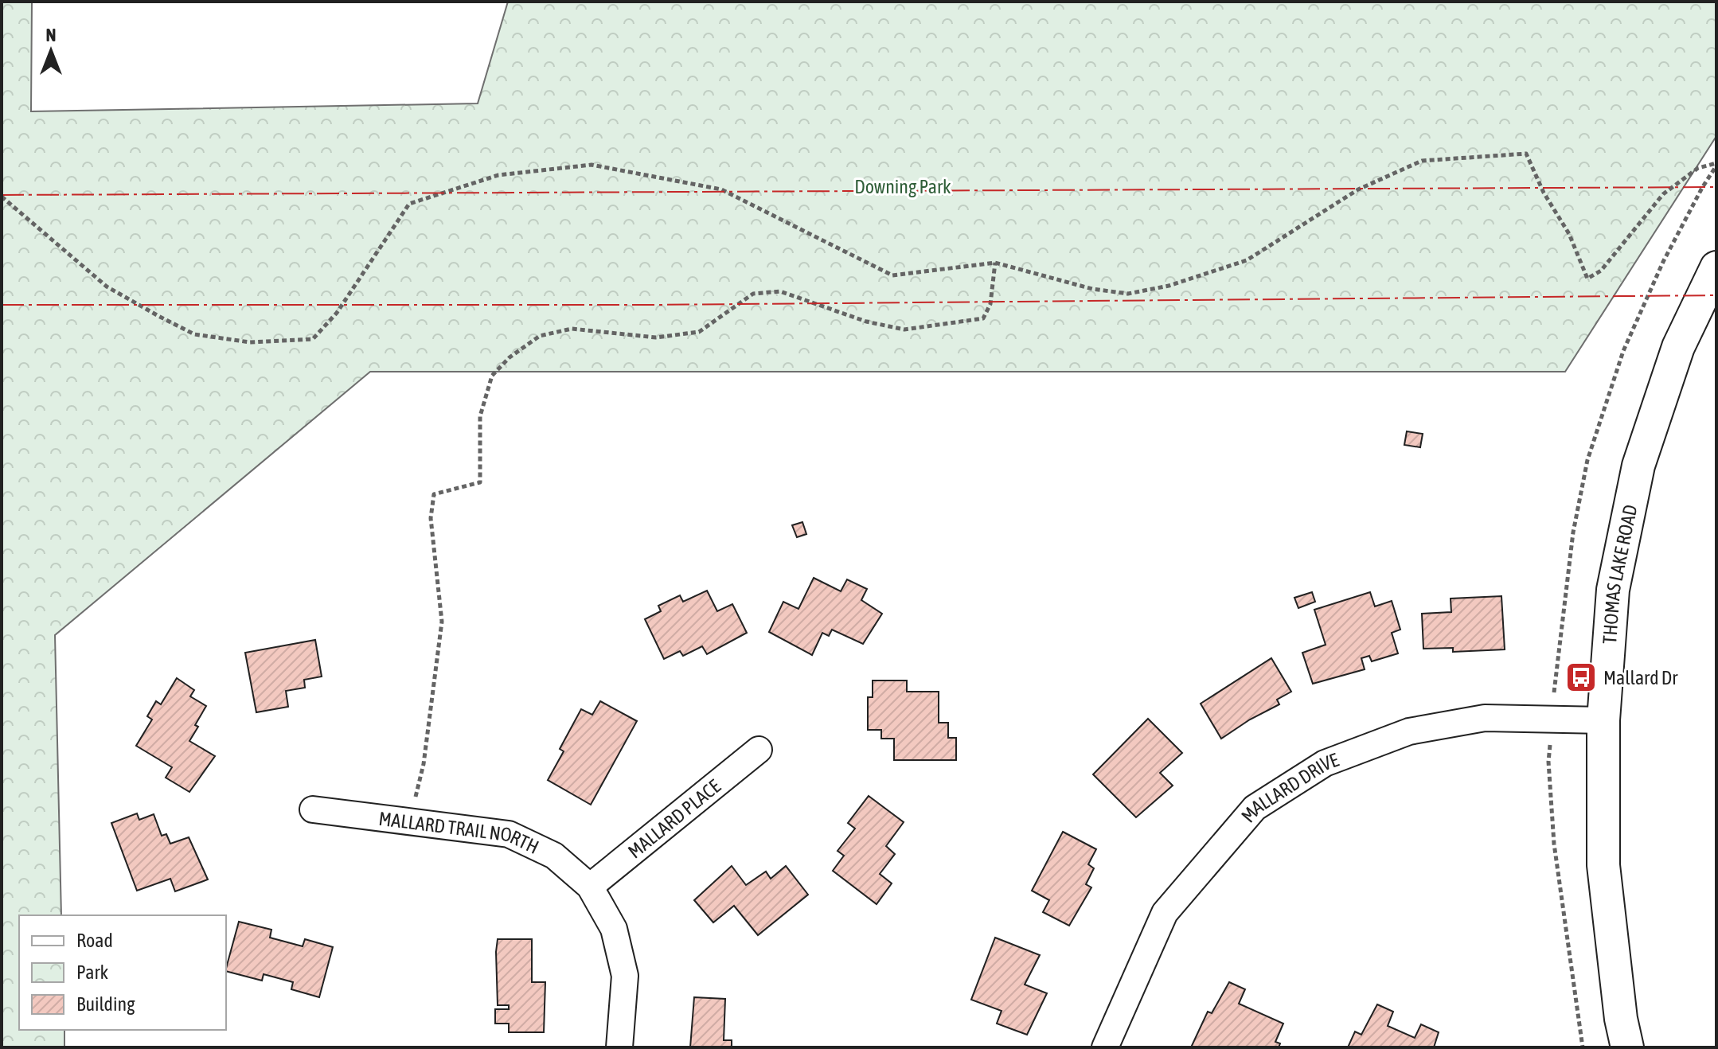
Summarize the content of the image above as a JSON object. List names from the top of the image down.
{
  "streets": {
    "street": [
      "THOMAS LAKE ROAD",
      "MALLARD DRIVE",
      "MALLARD PLACE",
      "MALLARD TRAIL NORTH"
    ]
  },
  "crossings": [
    ["THOMAS LAKE ROAD", "MALLARD DRIVE"],
    ["MALLARD PLACE", "MALLARD TRAIL NORTH"]
  ],
  "parks": ["Downing Park"],
  "places": {
    "bus stop": ["Mallard Dr"]
  },
  "legend": ["Road", "Park", "Building"],
  "north": "top"
}
